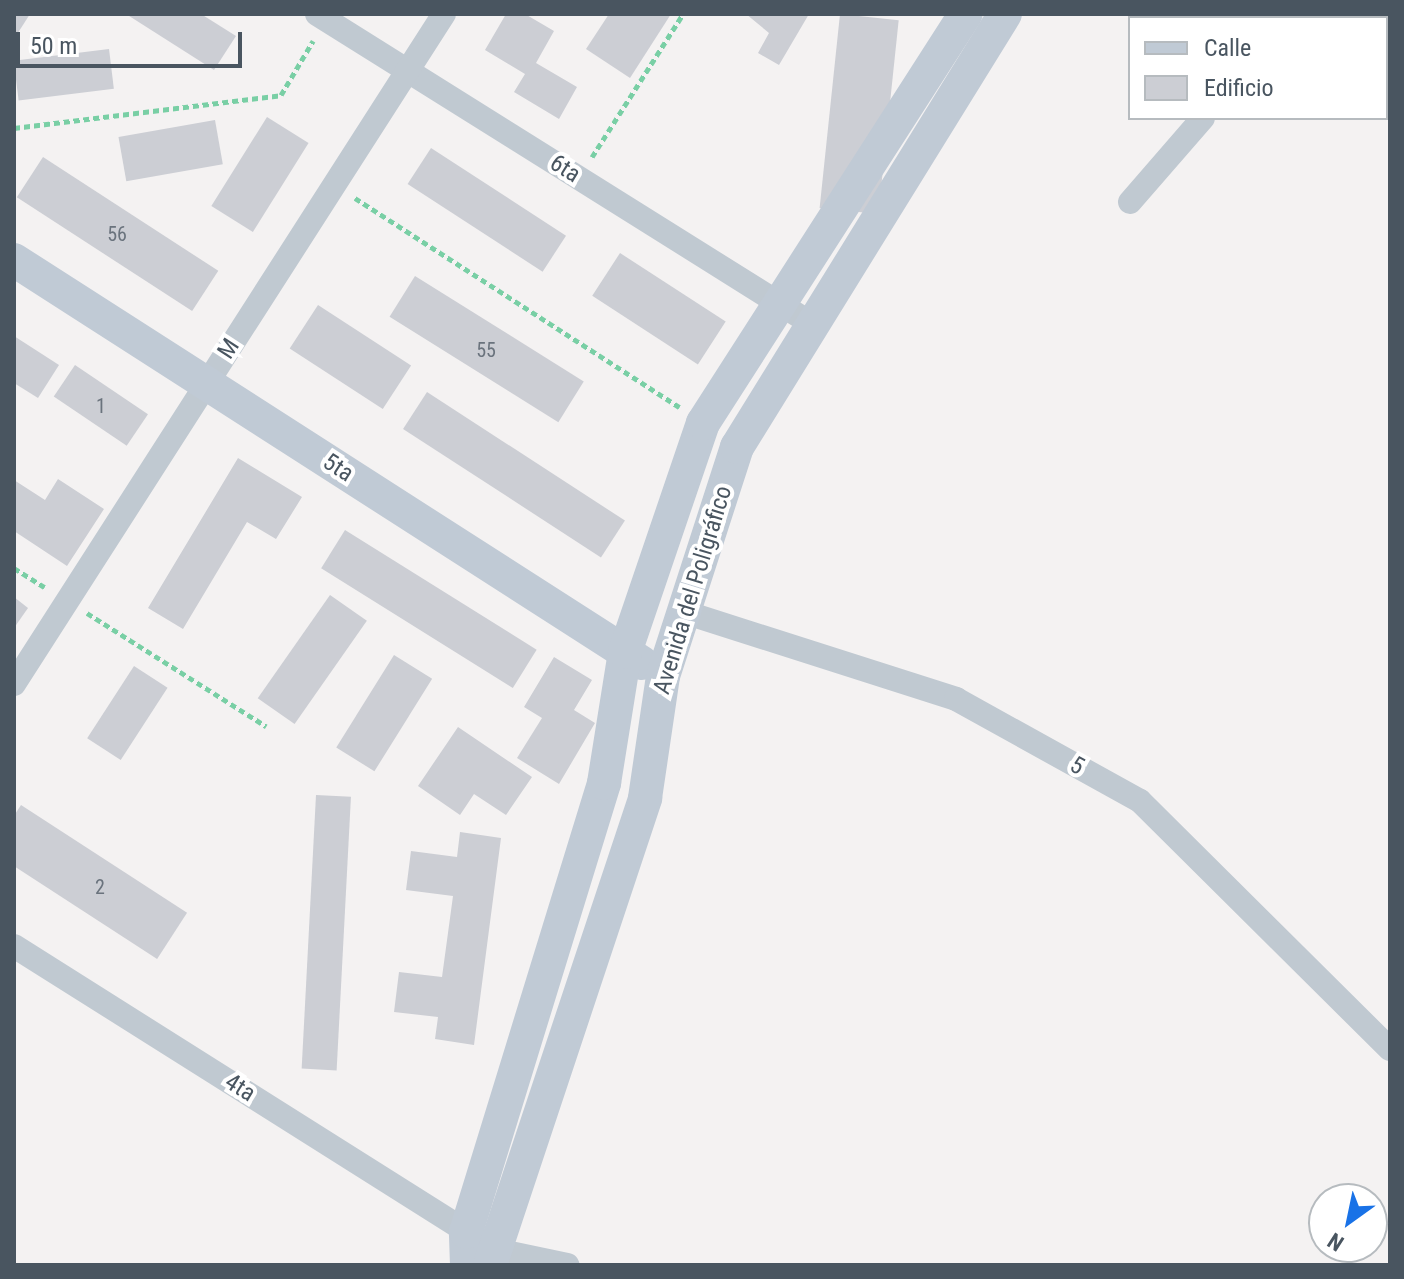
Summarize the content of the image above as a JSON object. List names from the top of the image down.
{
  "streets": {
    "street": [
      "6ta",
      "M",
      "5ta",
      "Avenida del Poligráfico",
      "5",
      "4ta"
    ]
  },
  "crossings": [
    ["6ta", "M"],
    ["6ta", "Avenida del Poligráfico"],
    ["M", "5ta"],
    ["5ta", "Avenida del Poligráfico"],
    ["Avenida del Poligráfico", "5"],
    ["Avenida del Poligráfico", "4ta"]
  ],
  "house_numbers": [
    "56",
    "55",
    "1",
    "2"
  ],
  "legend": ["Calle", "Edificio"],
  "scale_bar": "50 m",
  "north": "bottom left"
}
